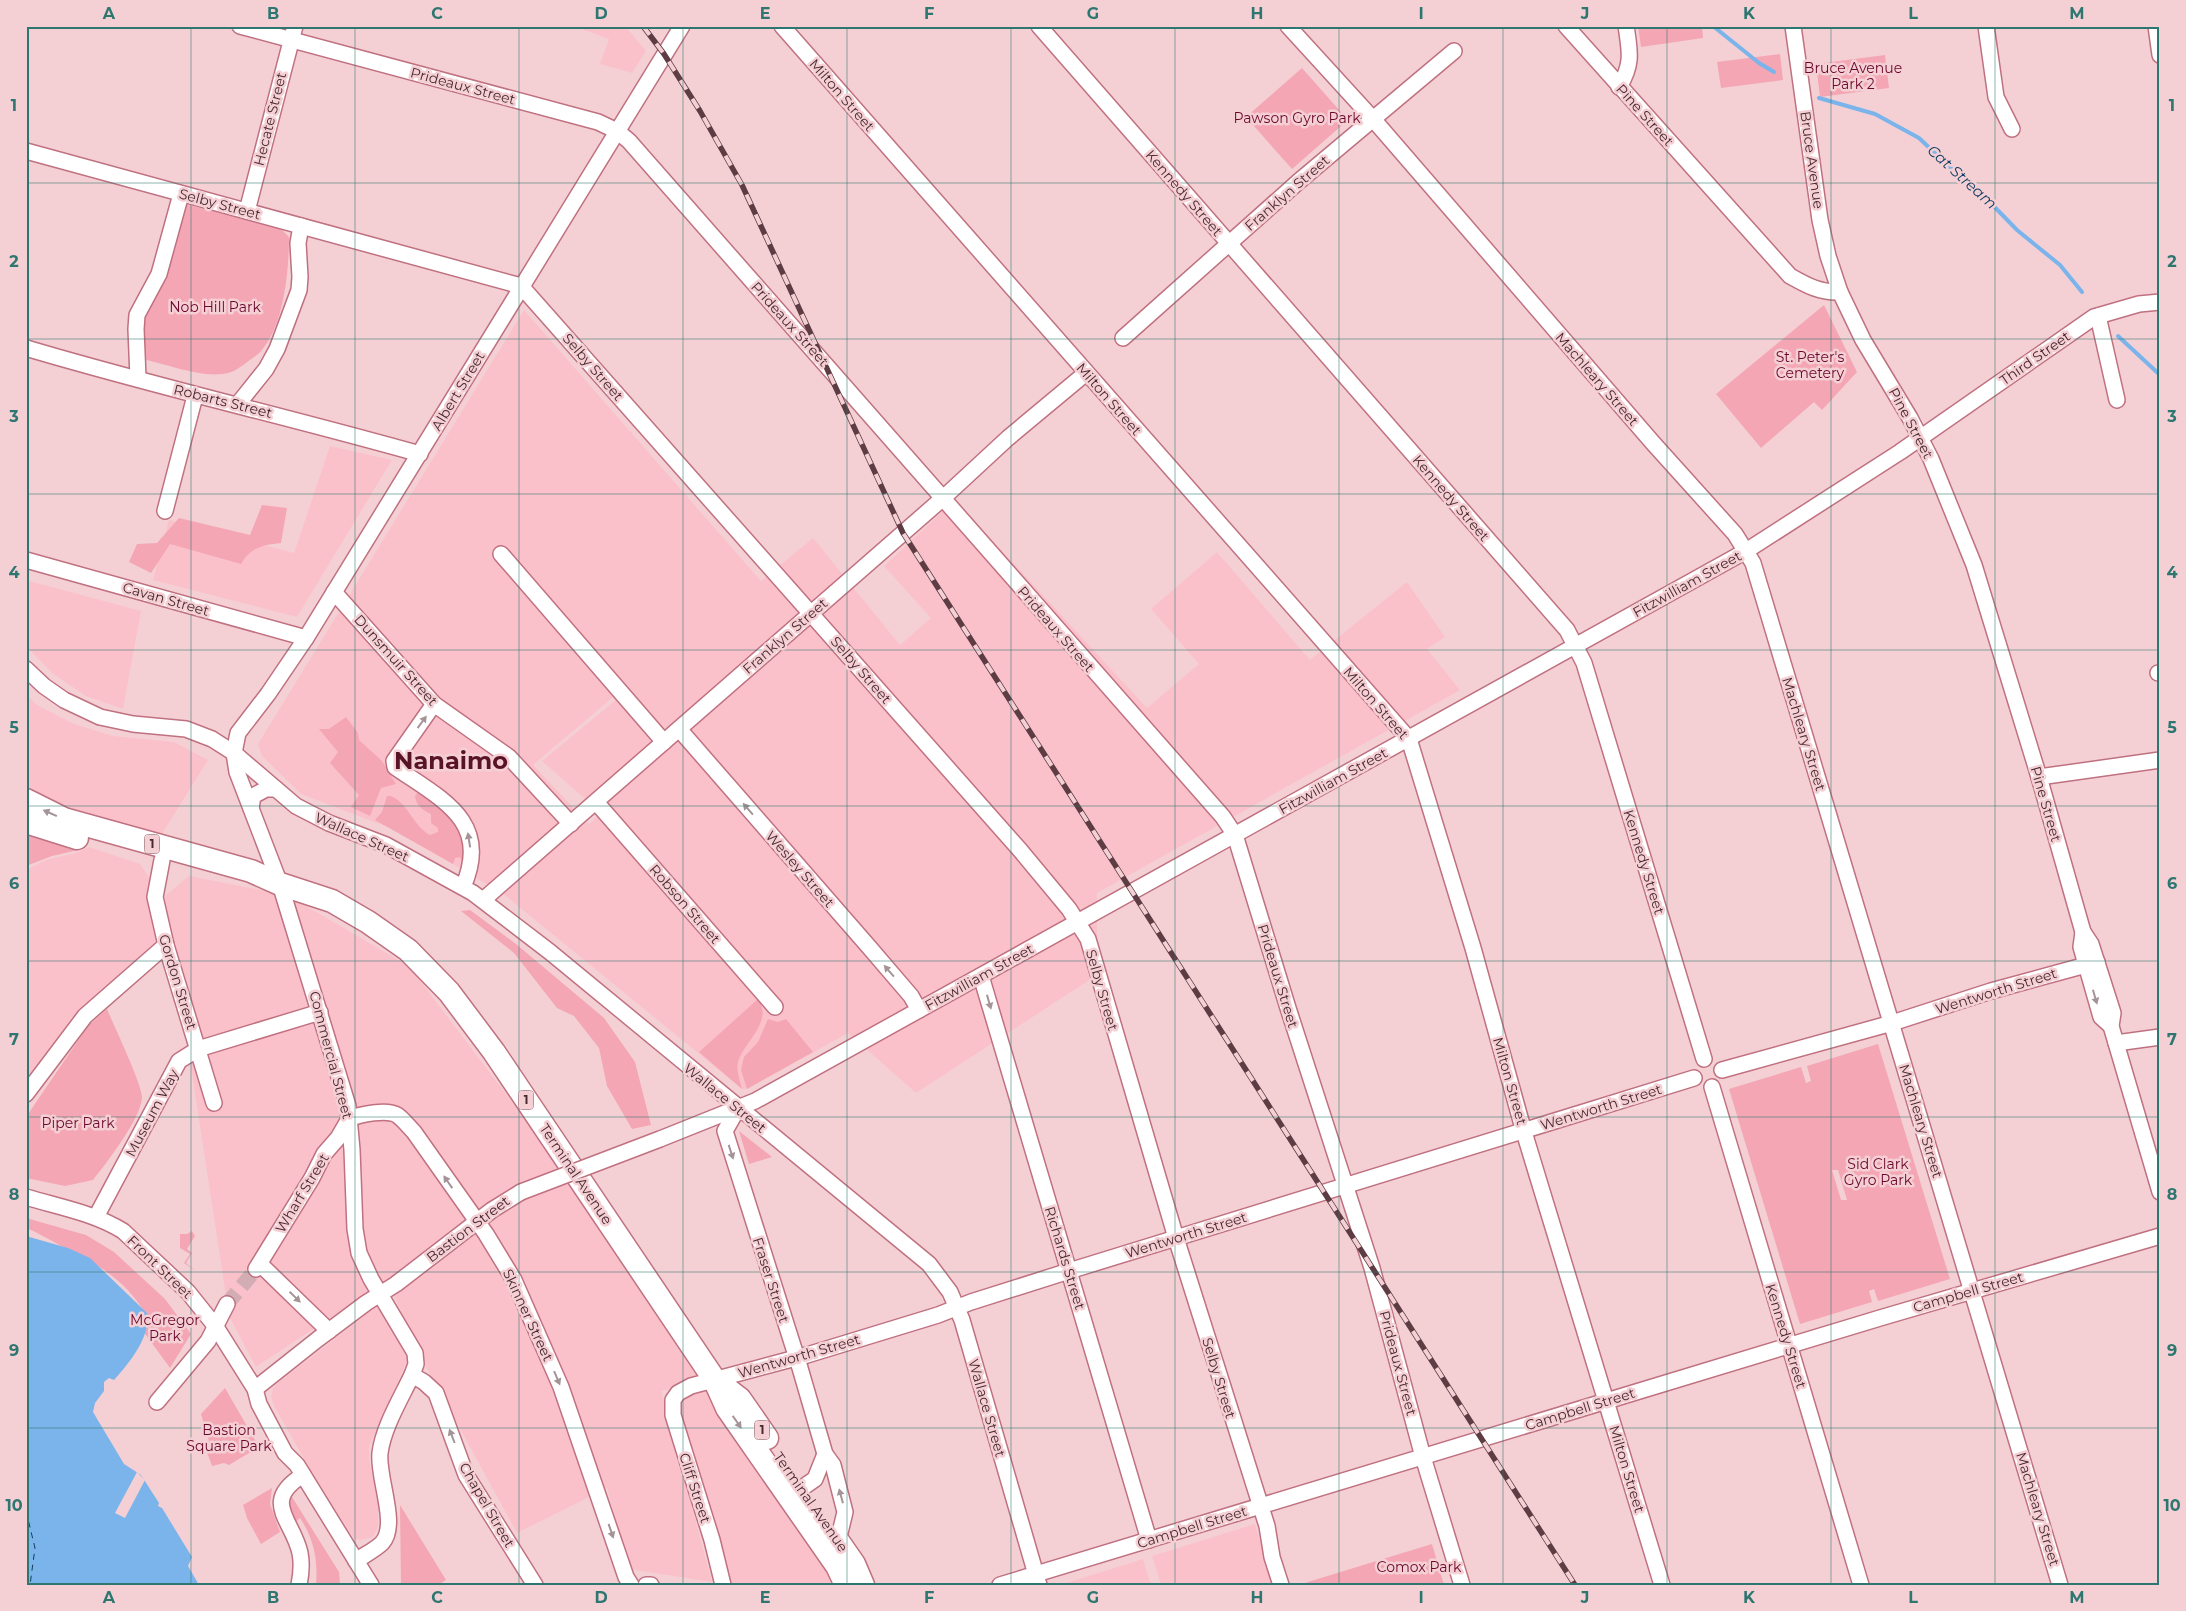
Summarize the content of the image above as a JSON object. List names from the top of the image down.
{
  "streets": {
    "highway": ["1", "Terminal Avenue"],
    "street": [
      "Prideaux Street",
      "Milton Street",
      "Pine Street",
      "Hecate Street",
      "Bruce Avenue",
      "Kennedy Street",
      "Franklyn Street",
      "Selby Street",
      "Third Street",
      "Machleary Street",
      "Albert Street",
      "Robarts Street",
      "Fitzwilliam Street",
      "Cavan Street",
      "Dunsmuir Street",
      "Wallace Street",
      "Wesley Street",
      "Robson Street",
      "Gordon Street",
      "Wentworth Street",
      "Commercial Street",
      "Museum Way",
      "Wharf Street",
      "Bastion Street",
      "Richards Street",
      "Front Street",
      "Fraser Street",
      "Campbell Street",
      "Skinner Street",
      "Cliff Street",
      "Chapel Street"
    ]
  },
  "crossings": [
    ["Prideaux Street", "Hecate Street"],
    ["Prideaux Street", "Franklyn Street"],
    ["Prideaux Street", "Albert Street"],
    ["Prideaux Street", "Fitzwilliam Street"],
    ["Prideaux Street", "Wentworth Street"],
    ["Prideaux Street", "Campbell Street"],
    ["Milton Street", "Franklyn Street"],
    ["Milton Street", "Fitzwilliam Street"],
    ["Milton Street", "Wentworth Street"],
    ["Milton Street", "Campbell Street"],
    ["Pine Street", "Bruce Avenue"],
    ["Pine Street", "Third Street"],
    ["Pine Street", "Fitzwilliam Street"],
    ["Pine Street", "Wentworth Street"],
    ["Hecate Street", "Selby Street"],
    ["Kennedy Street", "Franklyn Street"],
    ["Kennedy Street", "Fitzwilliam Street"],
    ["Kennedy Street", "Wentworth Street"],
    ["Kennedy Street", "Campbell Street"],
    ["Franklyn Street", "Selby Street"],
    ["Franklyn Street", "Machleary Street"],
    ["Franklyn Street", "Dunsmuir Street"],
    ["Franklyn Street", "Wallace Street"],
    ["Franklyn Street", "Wesley Street"],
    ["Franklyn Street", "Robson Street"],
    ["Selby Street", "Albert Street"],
    ["Selby Street", "Fitzwilliam Street"],
    ["Selby Street", "Wentworth Street"],
    ["Selby Street", "Campbell Street"],
    ["Third Street", "Fitzwilliam Street"],
    ["Machleary Street", "Fitzwilliam Street"],
    ["Machleary Street", "Wentworth Street"],
    ["Machleary Street", "Campbell Street"],
    ["Albert Street", "Robarts Street"],
    ["Albert Street", "Cavan Street"],
    ["Albert Street", "Dunsmuir Street"],
    ["Albert Street", "Wallace Street"],
    ["Albert Street", "Commercial Street"],
    ["Fitzwilliam Street", "Wallace Street"],
    ["Fitzwilliam Street", "Wesley Street"],
    ["Fitzwilliam Street", "Bastion Street"],
    ["Fitzwilliam Street", "Richards Street"],
    ["Fitzwilliam Street", "Fraser Street"],
    ["Wallace Street", "Wentworth Street"],
    ["Wallace Street", "Commercial Street"],
    ["Wallace Street", "Bastion Street"],
    ["Wallace Street", "Fraser Street"],
    ["Wallace Street", "Campbell Street"],
    ["Gordon Street", "Museum Way"],
    ["Gordon Street", "Terminal Avenue"],
    ["Wentworth Street", "Terminal Avenue"],
    ["Wentworth Street", "Richards Street"],
    ["Wentworth Street", "Fraser Street"],
    ["Wentworth Street", "Cliff Street"],
    ["Commercial Street", "Museum Way"],
    ["Commercial Street", "Terminal Avenue"],
    ["Commercial Street", "Wharf Street"],
    ["Commercial Street", "Bastion Street"],
    ["Commercial Street", "Skinner Street"],
    ["Commercial Street", "Chapel Street"],
    ["Museum Way", "Front Street"],
    ["Terminal Avenue", "Fraser Street"],
    ["Wharf Street", "Bastion Street"],
    ["Wharf Street", "Skinner Street"],
    ["Bastion Street", "Front Street"],
    ["Bastion Street", "Fraser Street"],
    ["Bastion Street", "Skinner Street"],
    ["Richards Street", "Campbell Street"]
  ],
  "one_way": ["Wesley Street", "Richards Street", "Chapel Street"],
  "districts": ["Nanaimo"],
  "water": ["Cat Stream"],
  "parks": [
    "Bruce Avenue Park 2",
    "Pawson Gyro Park",
    "Nob Hill Park",
    "St. Peter's Cemetery",
    "Piper Park",
    "Sid Clark Gyro Park",
    "McGregor Park",
    "Bastion Square Park",
    "Comox Park"
  ],
  "grid": {
    "columns": [
      "A",
      "B",
      "C",
      "D",
      "E",
      "F",
      "G",
      "H",
      "I",
      "J",
      "K",
      "L",
      "M"
    ],
    "rows": [
      "1",
      "2",
      "3",
      "4",
      "5",
      "6",
      "7",
      "8",
      "9",
      "10"
    ]
  }
}
